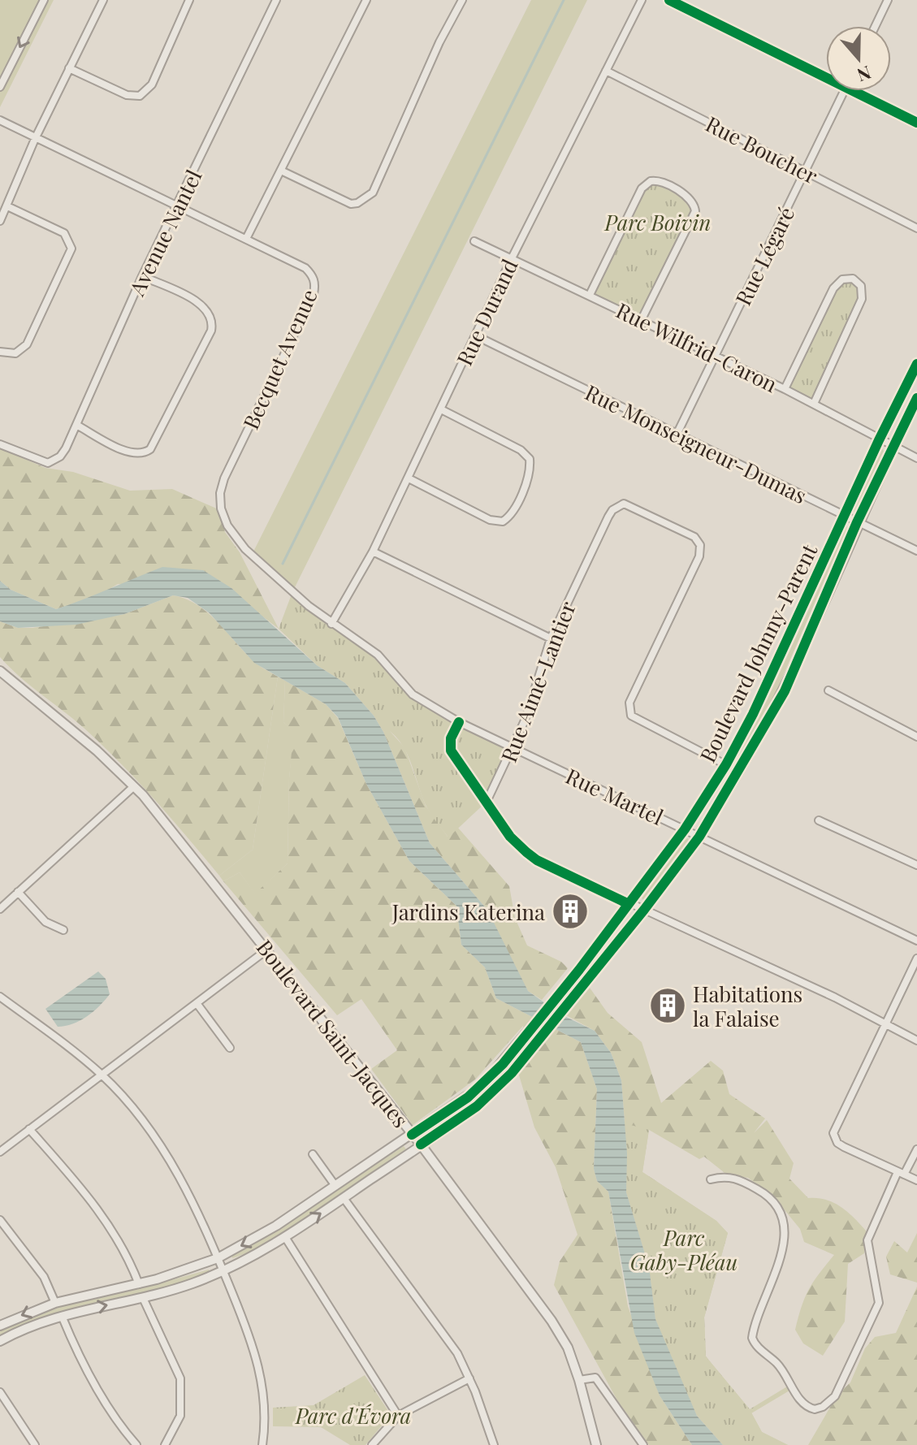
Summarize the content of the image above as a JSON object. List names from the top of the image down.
{
  "streets": {
    "street": [
      "Rue Boucher",
      "Avenue Nantel",
      "Rue Légaré",
      "Rue Durand",
      "Rue Wilfrid-Caron",
      "Becquet Avenue",
      "Rue Monseigneur-Dumas",
      "Boulevard Johnny-Parent",
      "Rue Aimé-Lantier",
      "Rue Martel",
      "Boulevard Saint-Jacques"
    ]
  },
  "crossings": [
    ["Rue Boucher", "Rue Légaré"],
    ["Rue Boucher", "Rue Durand"],
    ["Avenue Nantel", "Becquet Avenue"],
    ["Rue Légaré", "Rue Wilfrid-Caron"],
    ["Rue Légaré", "Rue Monseigneur-Dumas"],
    ["Rue Durand", "Rue Wilfrid-Caron"],
    ["Rue Durand", "Becquet Avenue"],
    ["Rue Durand", "Rue Monseigneur-Dumas"],
    ["Rue Durand", "Rue Martel"],
    ["Rue Wilfrid-Caron", "Boulevard Johnny-Parent"],
    ["Becquet Avenue", "Rue Martel"],
    ["Rue Monseigneur-Dumas", "Boulevard Johnny-Parent"],
    ["Boulevard Johnny-Parent", "Rue Aimé-Lantier"],
    ["Boulevard Johnny-Parent", "Rue Martel"],
    ["Boulevard Johnny-Parent", "Boulevard Saint-Jacques"],
    ["Rue Aimé-Lantier", "Rue Martel"]
  ],
  "parks": ["Parc Boivin", "Parc Gaby-Pléau", "Parc d'Évora"],
  "places": {
    "building": ["Jardins Katerina", "Habitations la Falaise"]
  },
  "north": "bottom"
}
